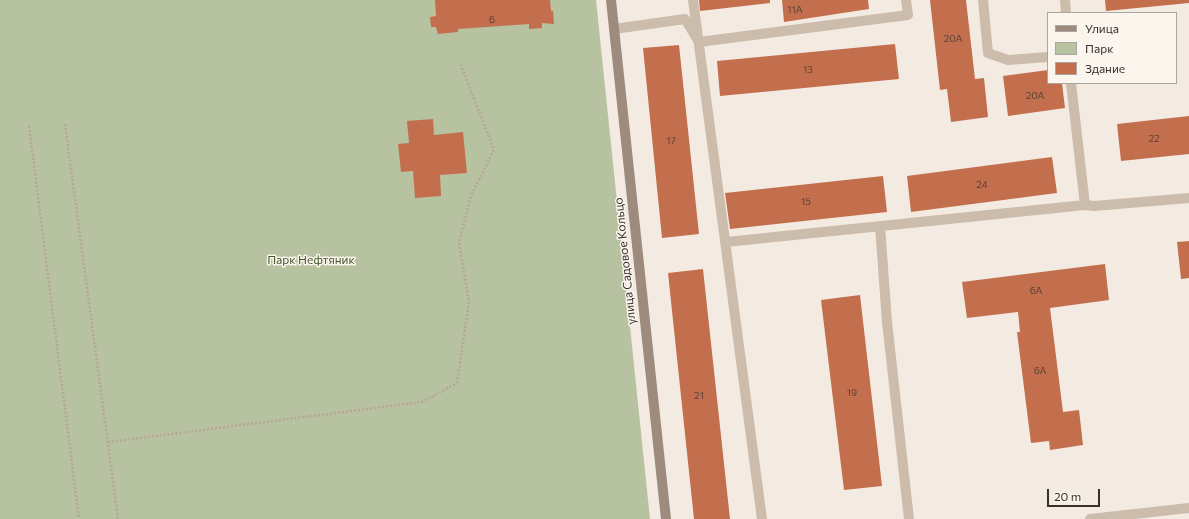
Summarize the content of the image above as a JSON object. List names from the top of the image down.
{
  "streets": {
    "main road": ["улица Садовое Кольцо"]
  },
  "parks": ["Парк Нефтяник"],
  "house_numbers": [
    "11А",
    "6",
    "20А",
    "13",
    "20А",
    "22",
    "17",
    "24",
    "15",
    "6А",
    "6А",
    "19",
    "21"
  ],
  "legend": ["Улица", "Парк", "Здание"],
  "scale_bar": "20 m"
}
